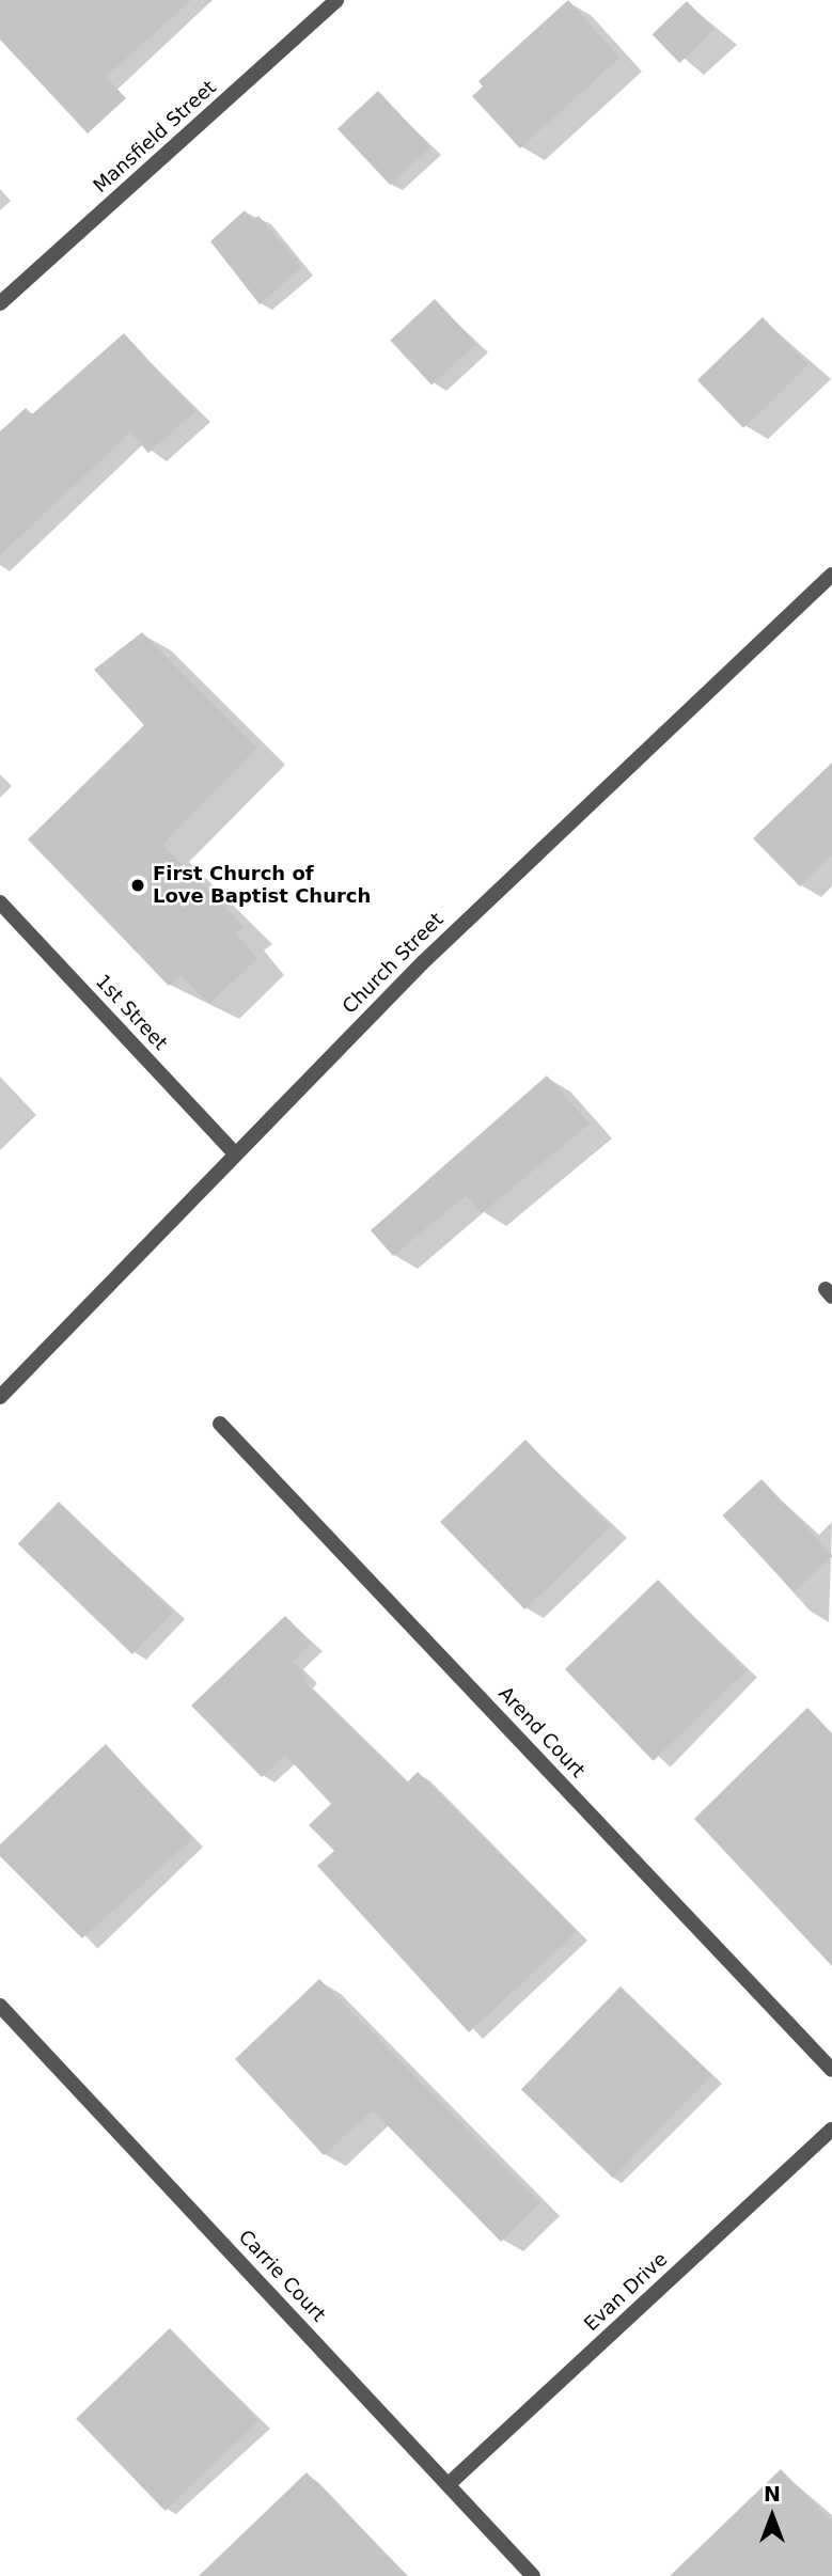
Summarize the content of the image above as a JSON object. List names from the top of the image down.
{
  "streets": {
    "street": [
      "Mansfield Street",
      "Church Street",
      "1st Street",
      "Arend Court",
      "Carrie Court",
      "Evan Drive"
    ]
  },
  "crossings": [
    ["Church Street", "1st Street"],
    ["Carrie Court", "Evan Drive"]
  ],
  "places": ["First Church of Love Baptist Church"],
  "north": "top"
}
